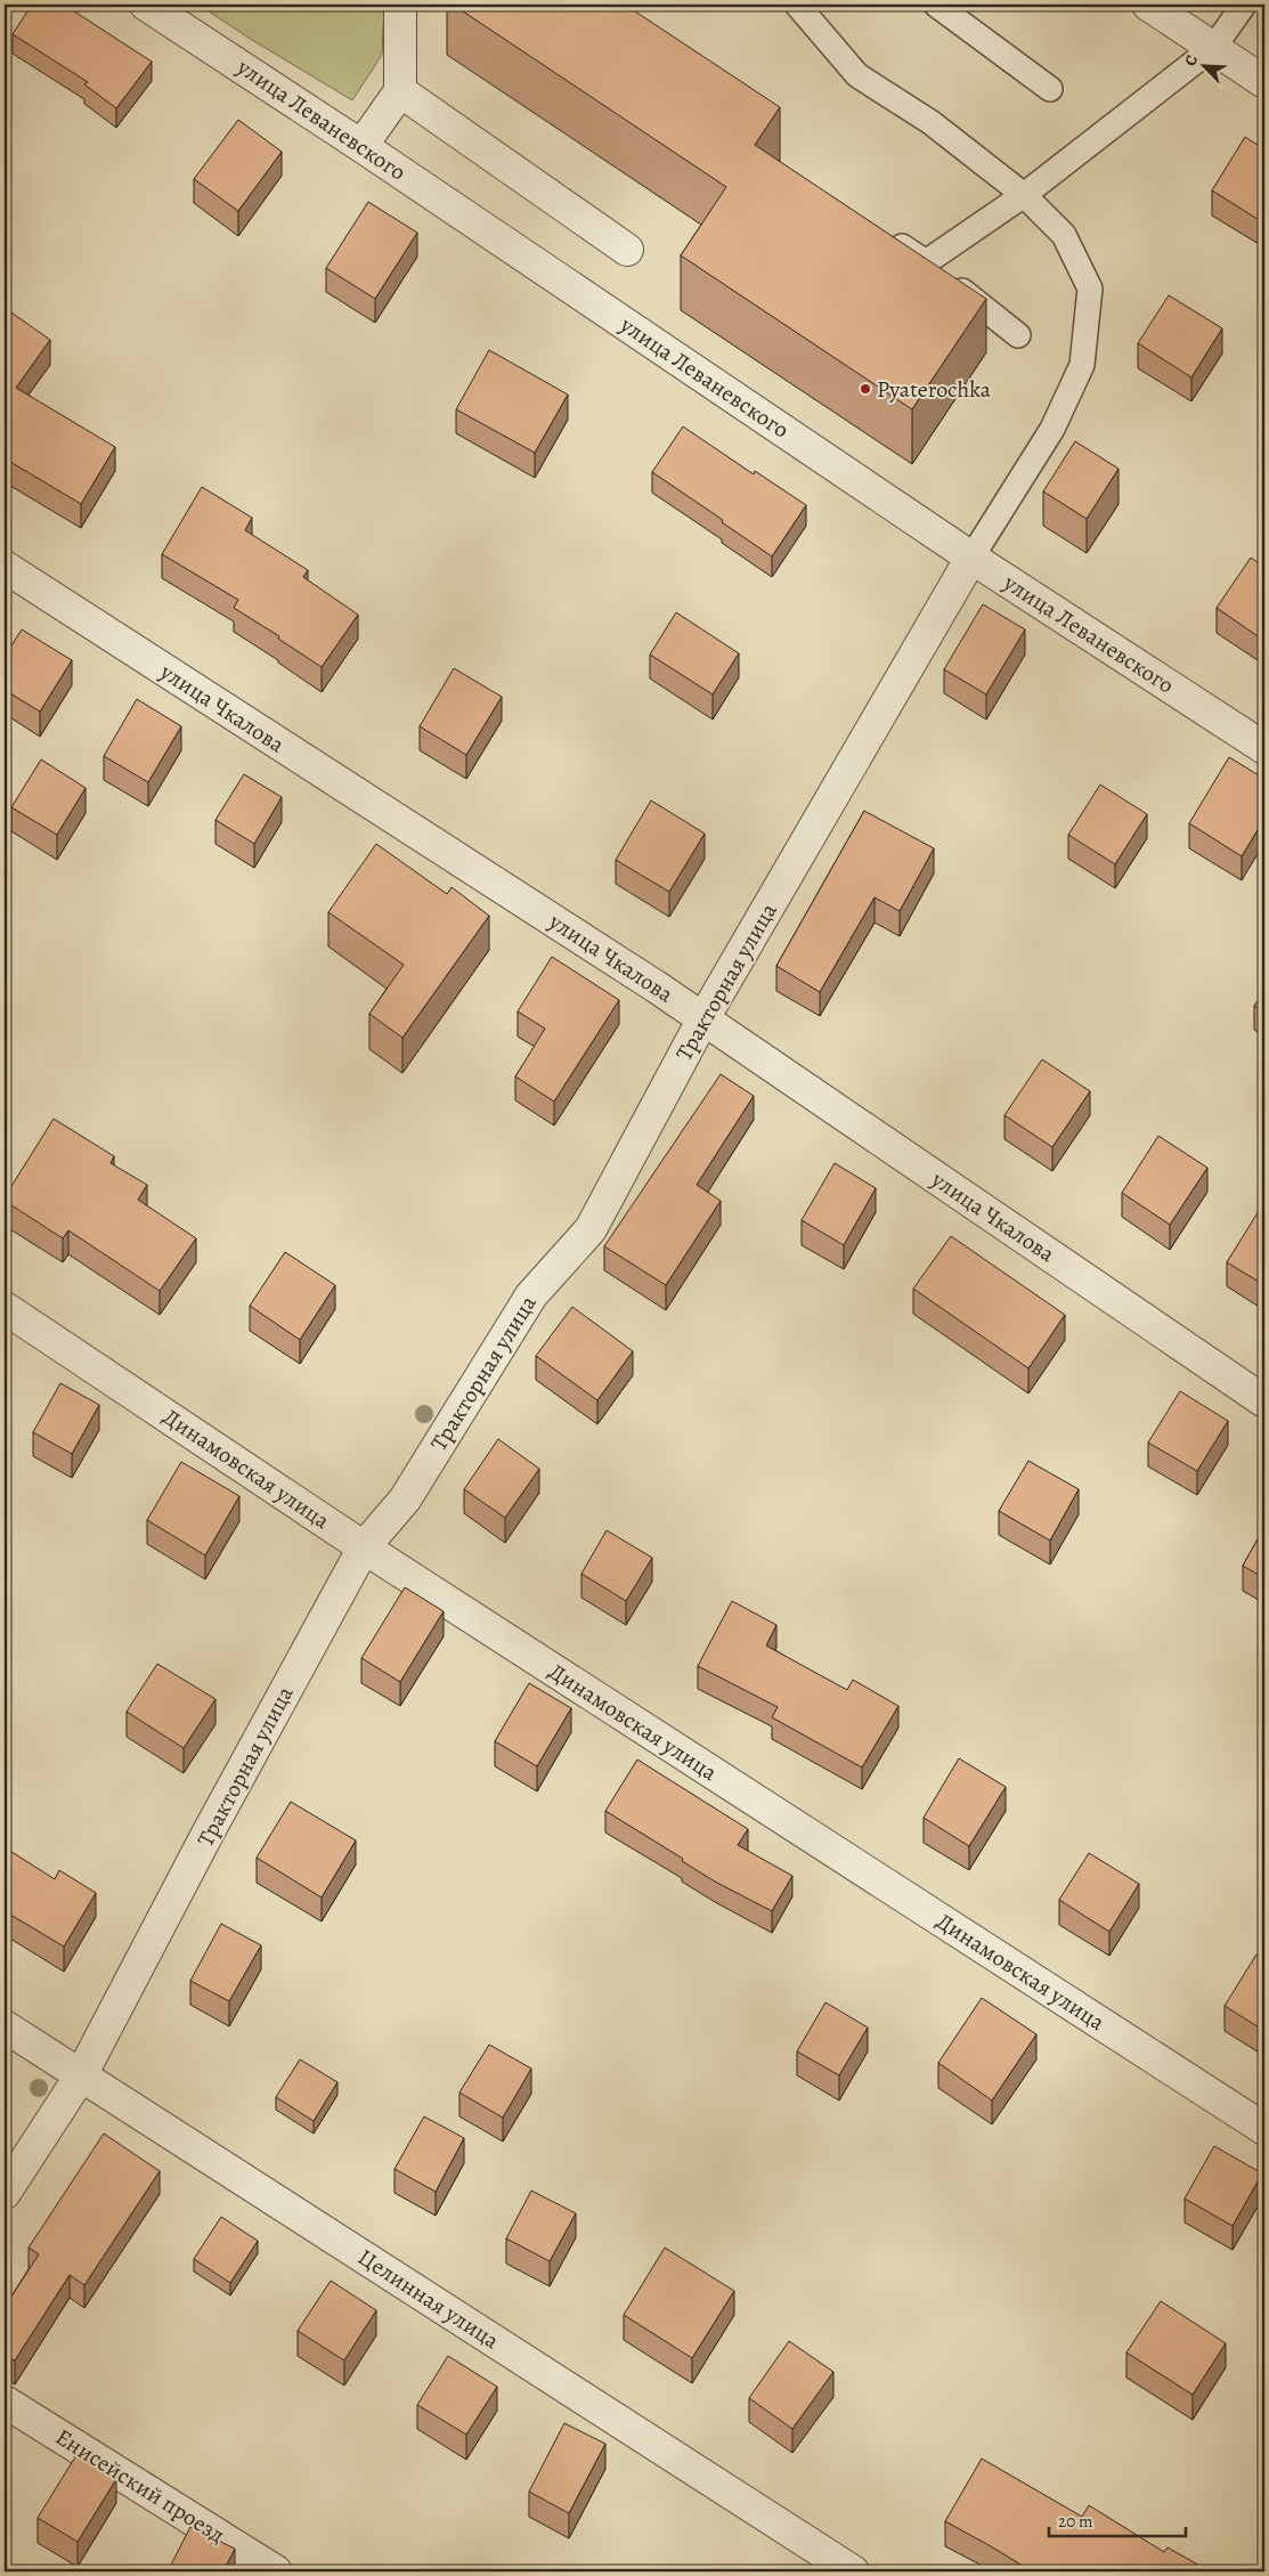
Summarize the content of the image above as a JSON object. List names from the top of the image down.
{
  "streets": {
    "street": [
      "улица Леваневского",
      "улица Чкалова",
      "Тракторная улица",
      "Динамовская улица",
      "Целинная улица",
      "Енисейский проезд"
    ]
  },
  "crossings": [
    ["улица Леваневского", "Тракторная улица"],
    ["улица Чкалова", "Тракторная улица"],
    ["Тракторная улица", "Динамовская улица"],
    ["Тракторная улица", "Целинная улица"]
  ],
  "places": ["Pyaterochka"],
  "scale_bar": "20 m",
  "north": "top left"
}
